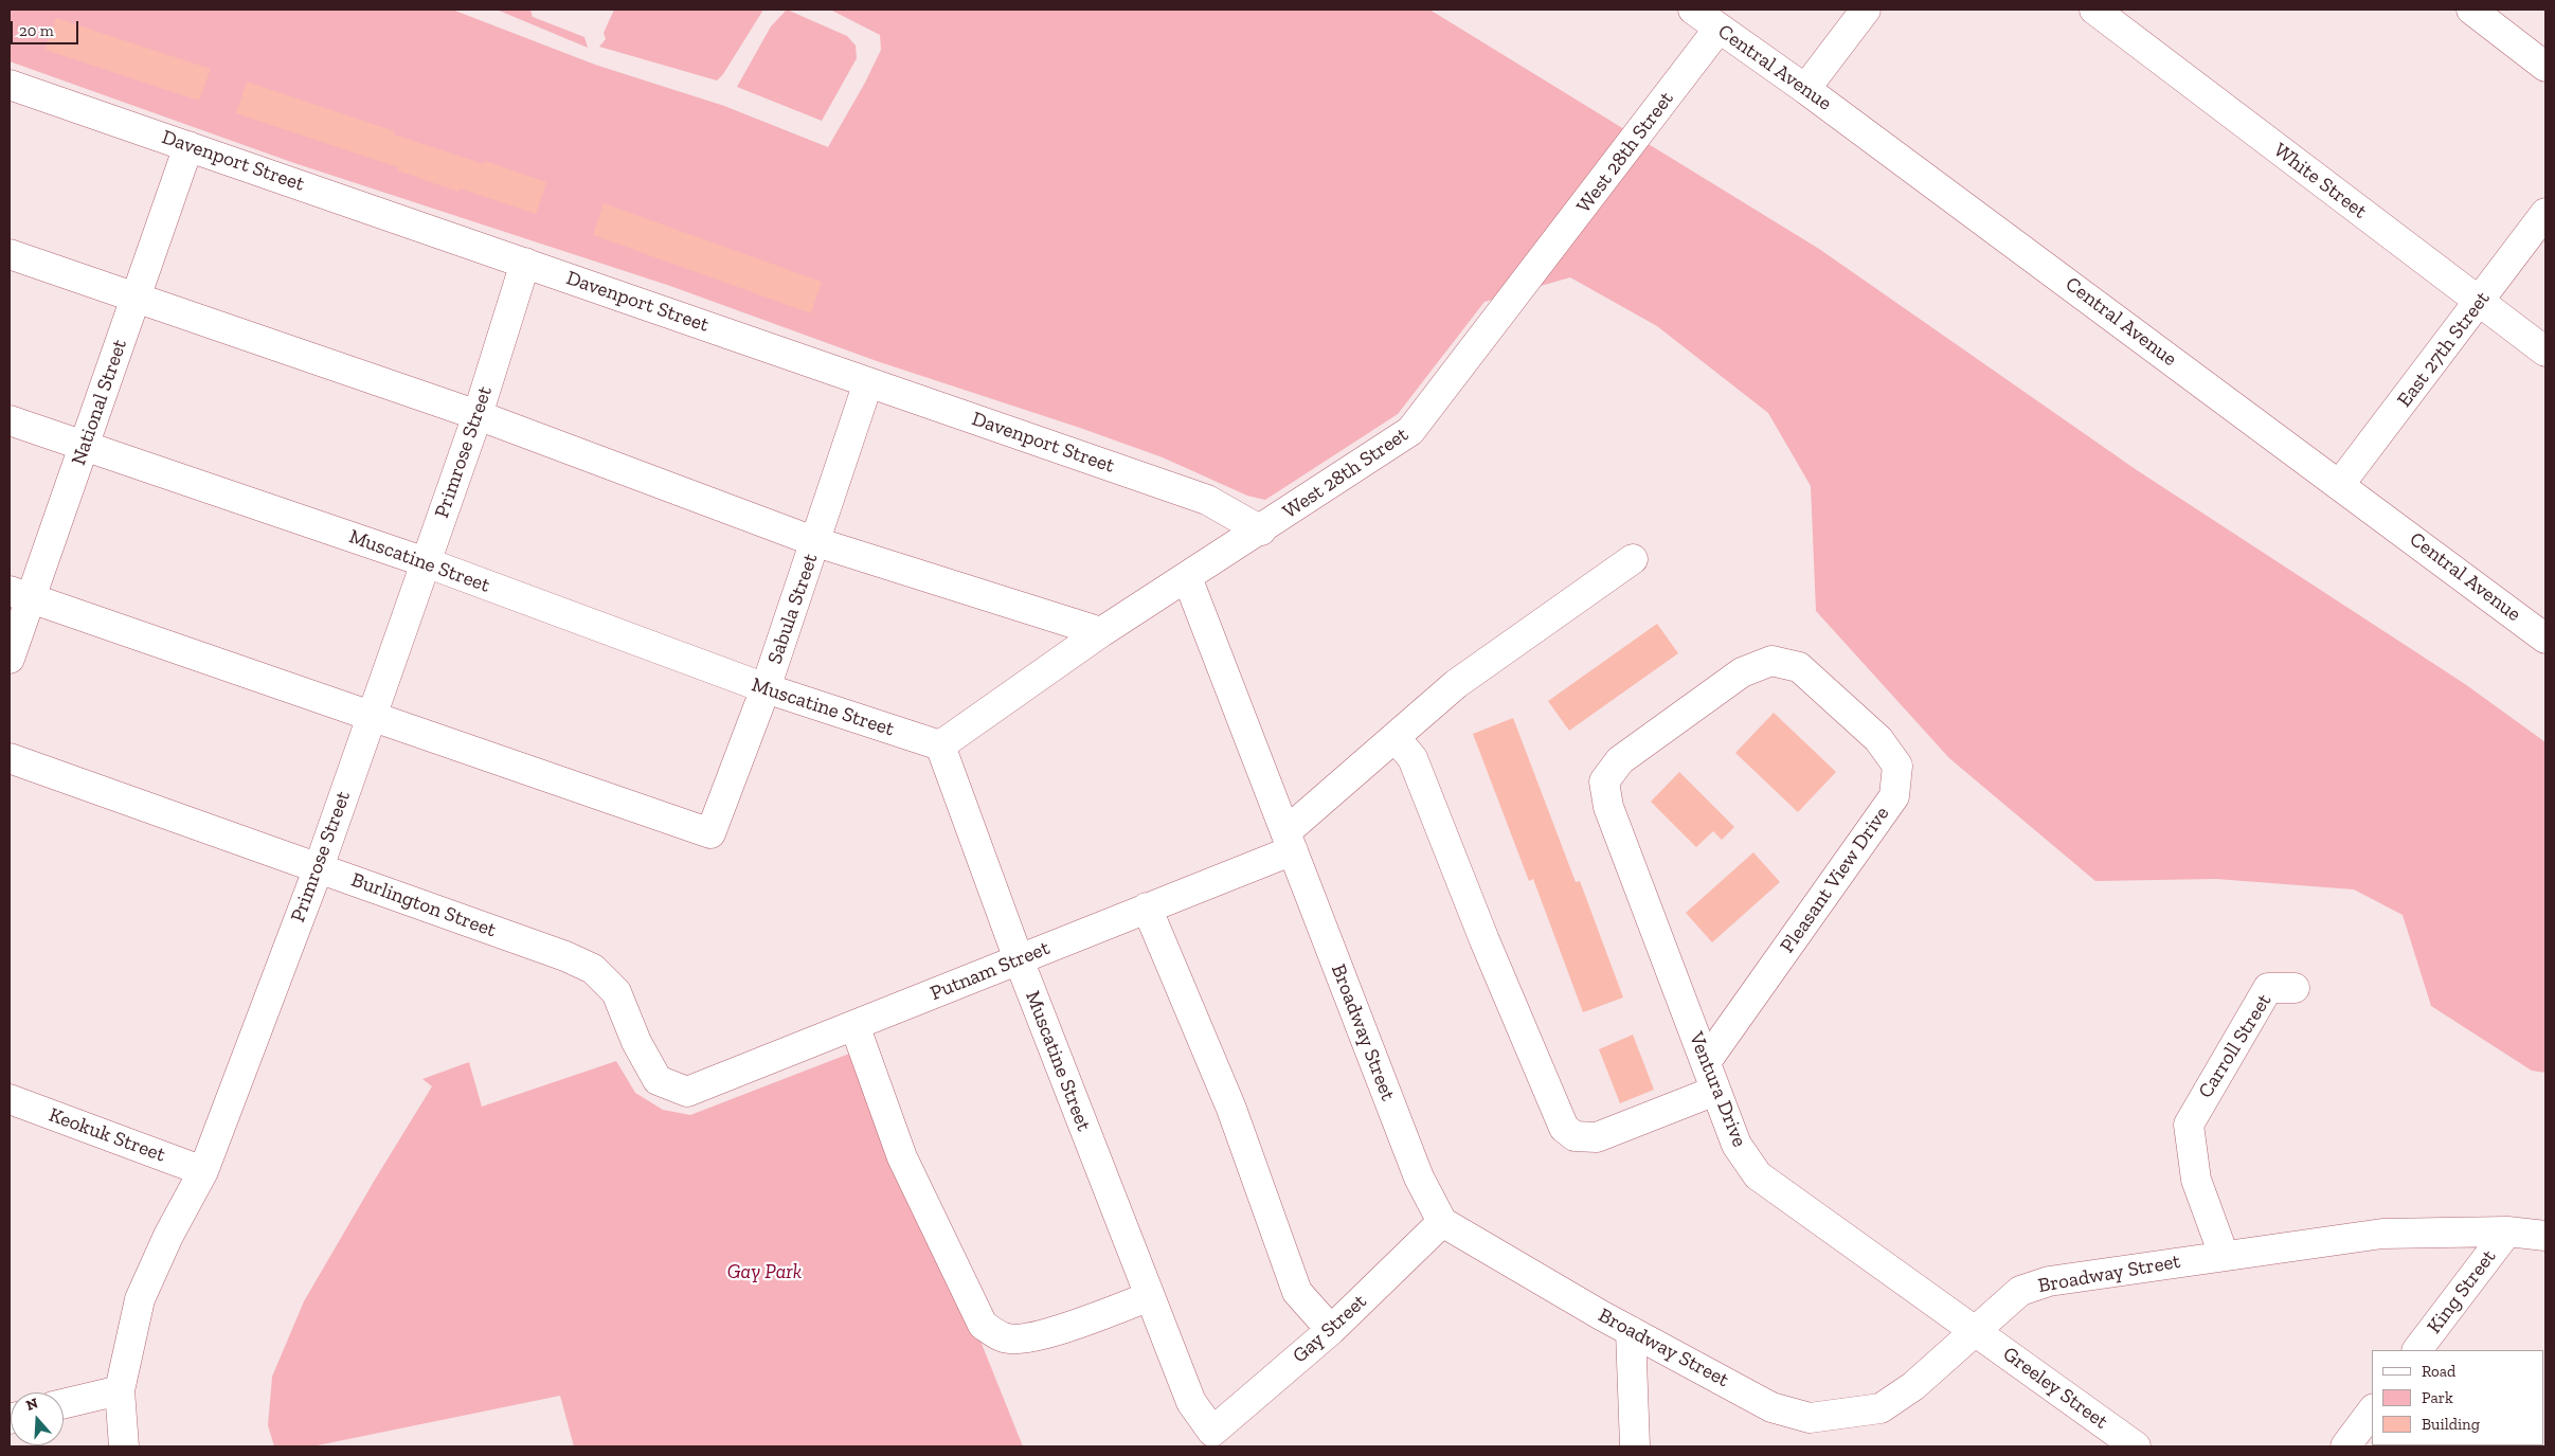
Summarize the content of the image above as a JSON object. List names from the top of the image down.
{
  "streets": {
    "street": [
      "Central Avenue",
      "West 28th Street",
      "Davenport Street",
      "White Street",
      "East 27th Street",
      "National Street",
      "Primrose Street",
      "Muscatine Street",
      "Sabula Street",
      "Pleasant View Drive",
      "Burlington Street",
      "Putnam Street",
      "Broadway Street",
      "Carroll Street",
      "Ventura Drive",
      "Keokuk Street",
      "King Street",
      "Gay Street",
      "Greeley Street"
    ]
  },
  "crossings": [
    ["Central Avenue", "West 28th Street"],
    ["Central Avenue", "East 27th Street"],
    ["West 28th Street", "Davenport Street"],
    ["West 28th Street", "Muscatine Street"],
    ["West 28th Street", "Broadway Street"],
    ["Davenport Street", "National Street"],
    ["Davenport Street", "Primrose Street"],
    ["Davenport Street", "Sabula Street"],
    ["White Street", "East 27th Street"],
    ["National Street", "Muscatine Street"],
    ["Primrose Street", "Muscatine Street"],
    ["Primrose Street", "Sabula Street"],
    ["Primrose Street", "Burlington Street"],
    ["Primrose Street", "Keokuk Street"],
    ["Muscatine Street", "Sabula Street"],
    ["Muscatine Street", "Putnam Street"],
    ["Muscatine Street", "Gay Street"],
    ["Pleasant View Drive", "Ventura Drive"],
    ["Burlington Street", "Putnam Street"],
    ["Putnam Street", "Broadway Street"],
    ["Broadway Street", "Carroll Street"],
    ["Broadway Street", "Ventura Drive"],
    ["Broadway Street", "King Street"],
    ["Broadway Street", "Gay Street"],
    ["Broadway Street", "Greeley Street"],
    ["Ventura Drive", "Greeley Street"]
  ],
  "parks": ["Gay Park"],
  "legend": ["Road", "Park", "Building"],
  "scale_bar": "20 m",
  "north": "top"
}
